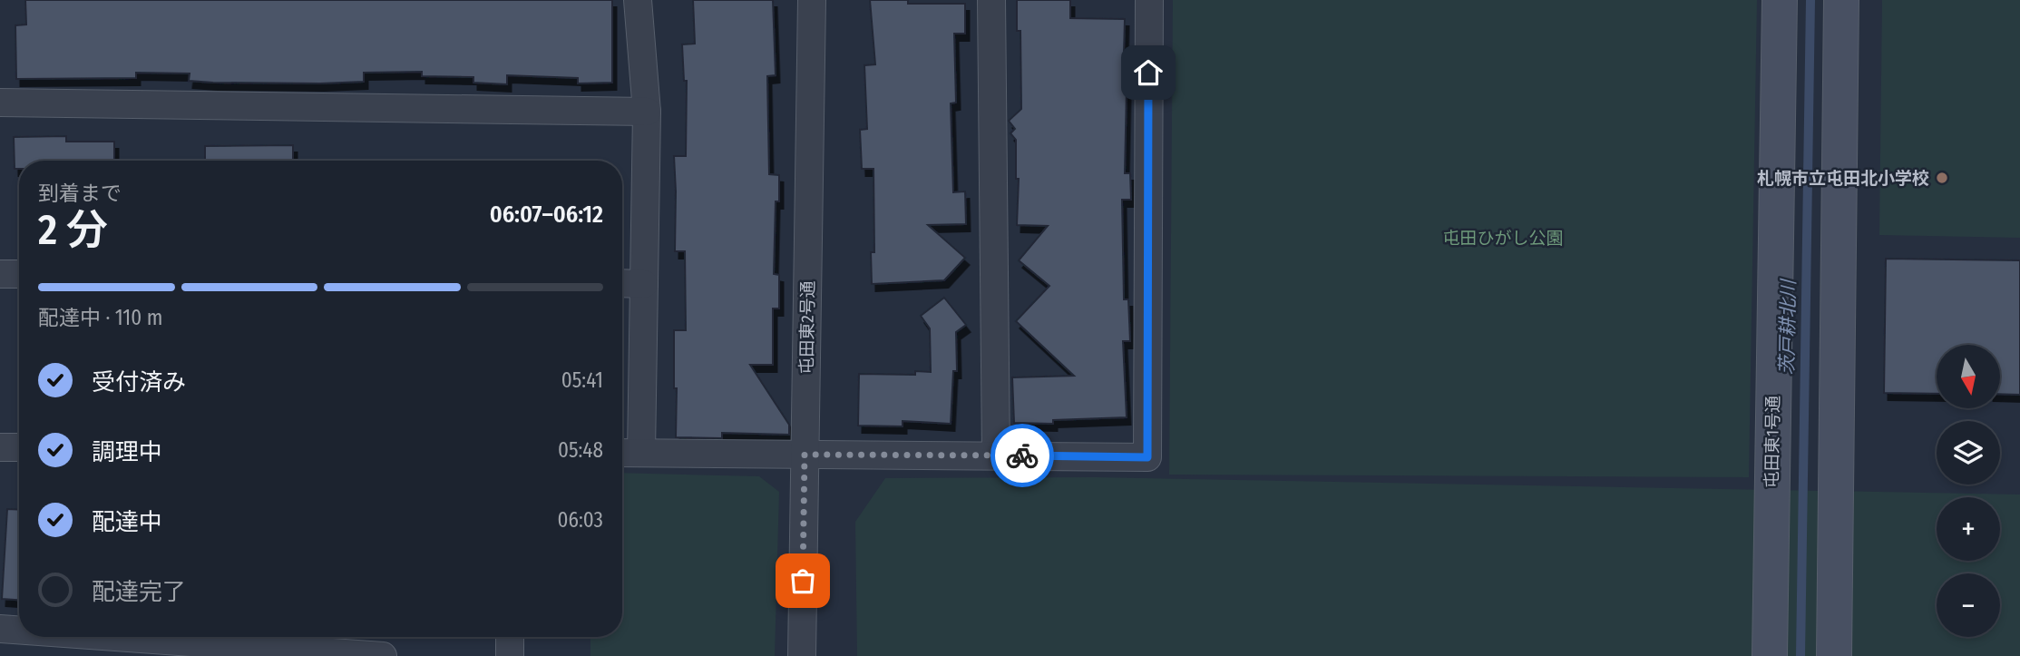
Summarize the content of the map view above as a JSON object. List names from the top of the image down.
{
  "streets": {
    "street": ["屯田東2号通", "屯田東1号通"]
  },
  "water": ["茨戸耕北川"],
  "parks": ["屯田ひがし公園"],
  "places": ["札幌市立屯田北小学校"],
  "north": "bottom",
  "page": {
    "heading": ["2 分", "到着まで", "06:07–06:12"],
    "bar": "配達中 · 110 m",
    "map_buttons": ["+", "−"],
    "list": [
      ["受付済み", "05:41"],
      ["調理中", "05:48"],
      ["配達中", "06:03"],
      "配達完了"
    ]
  }
}
